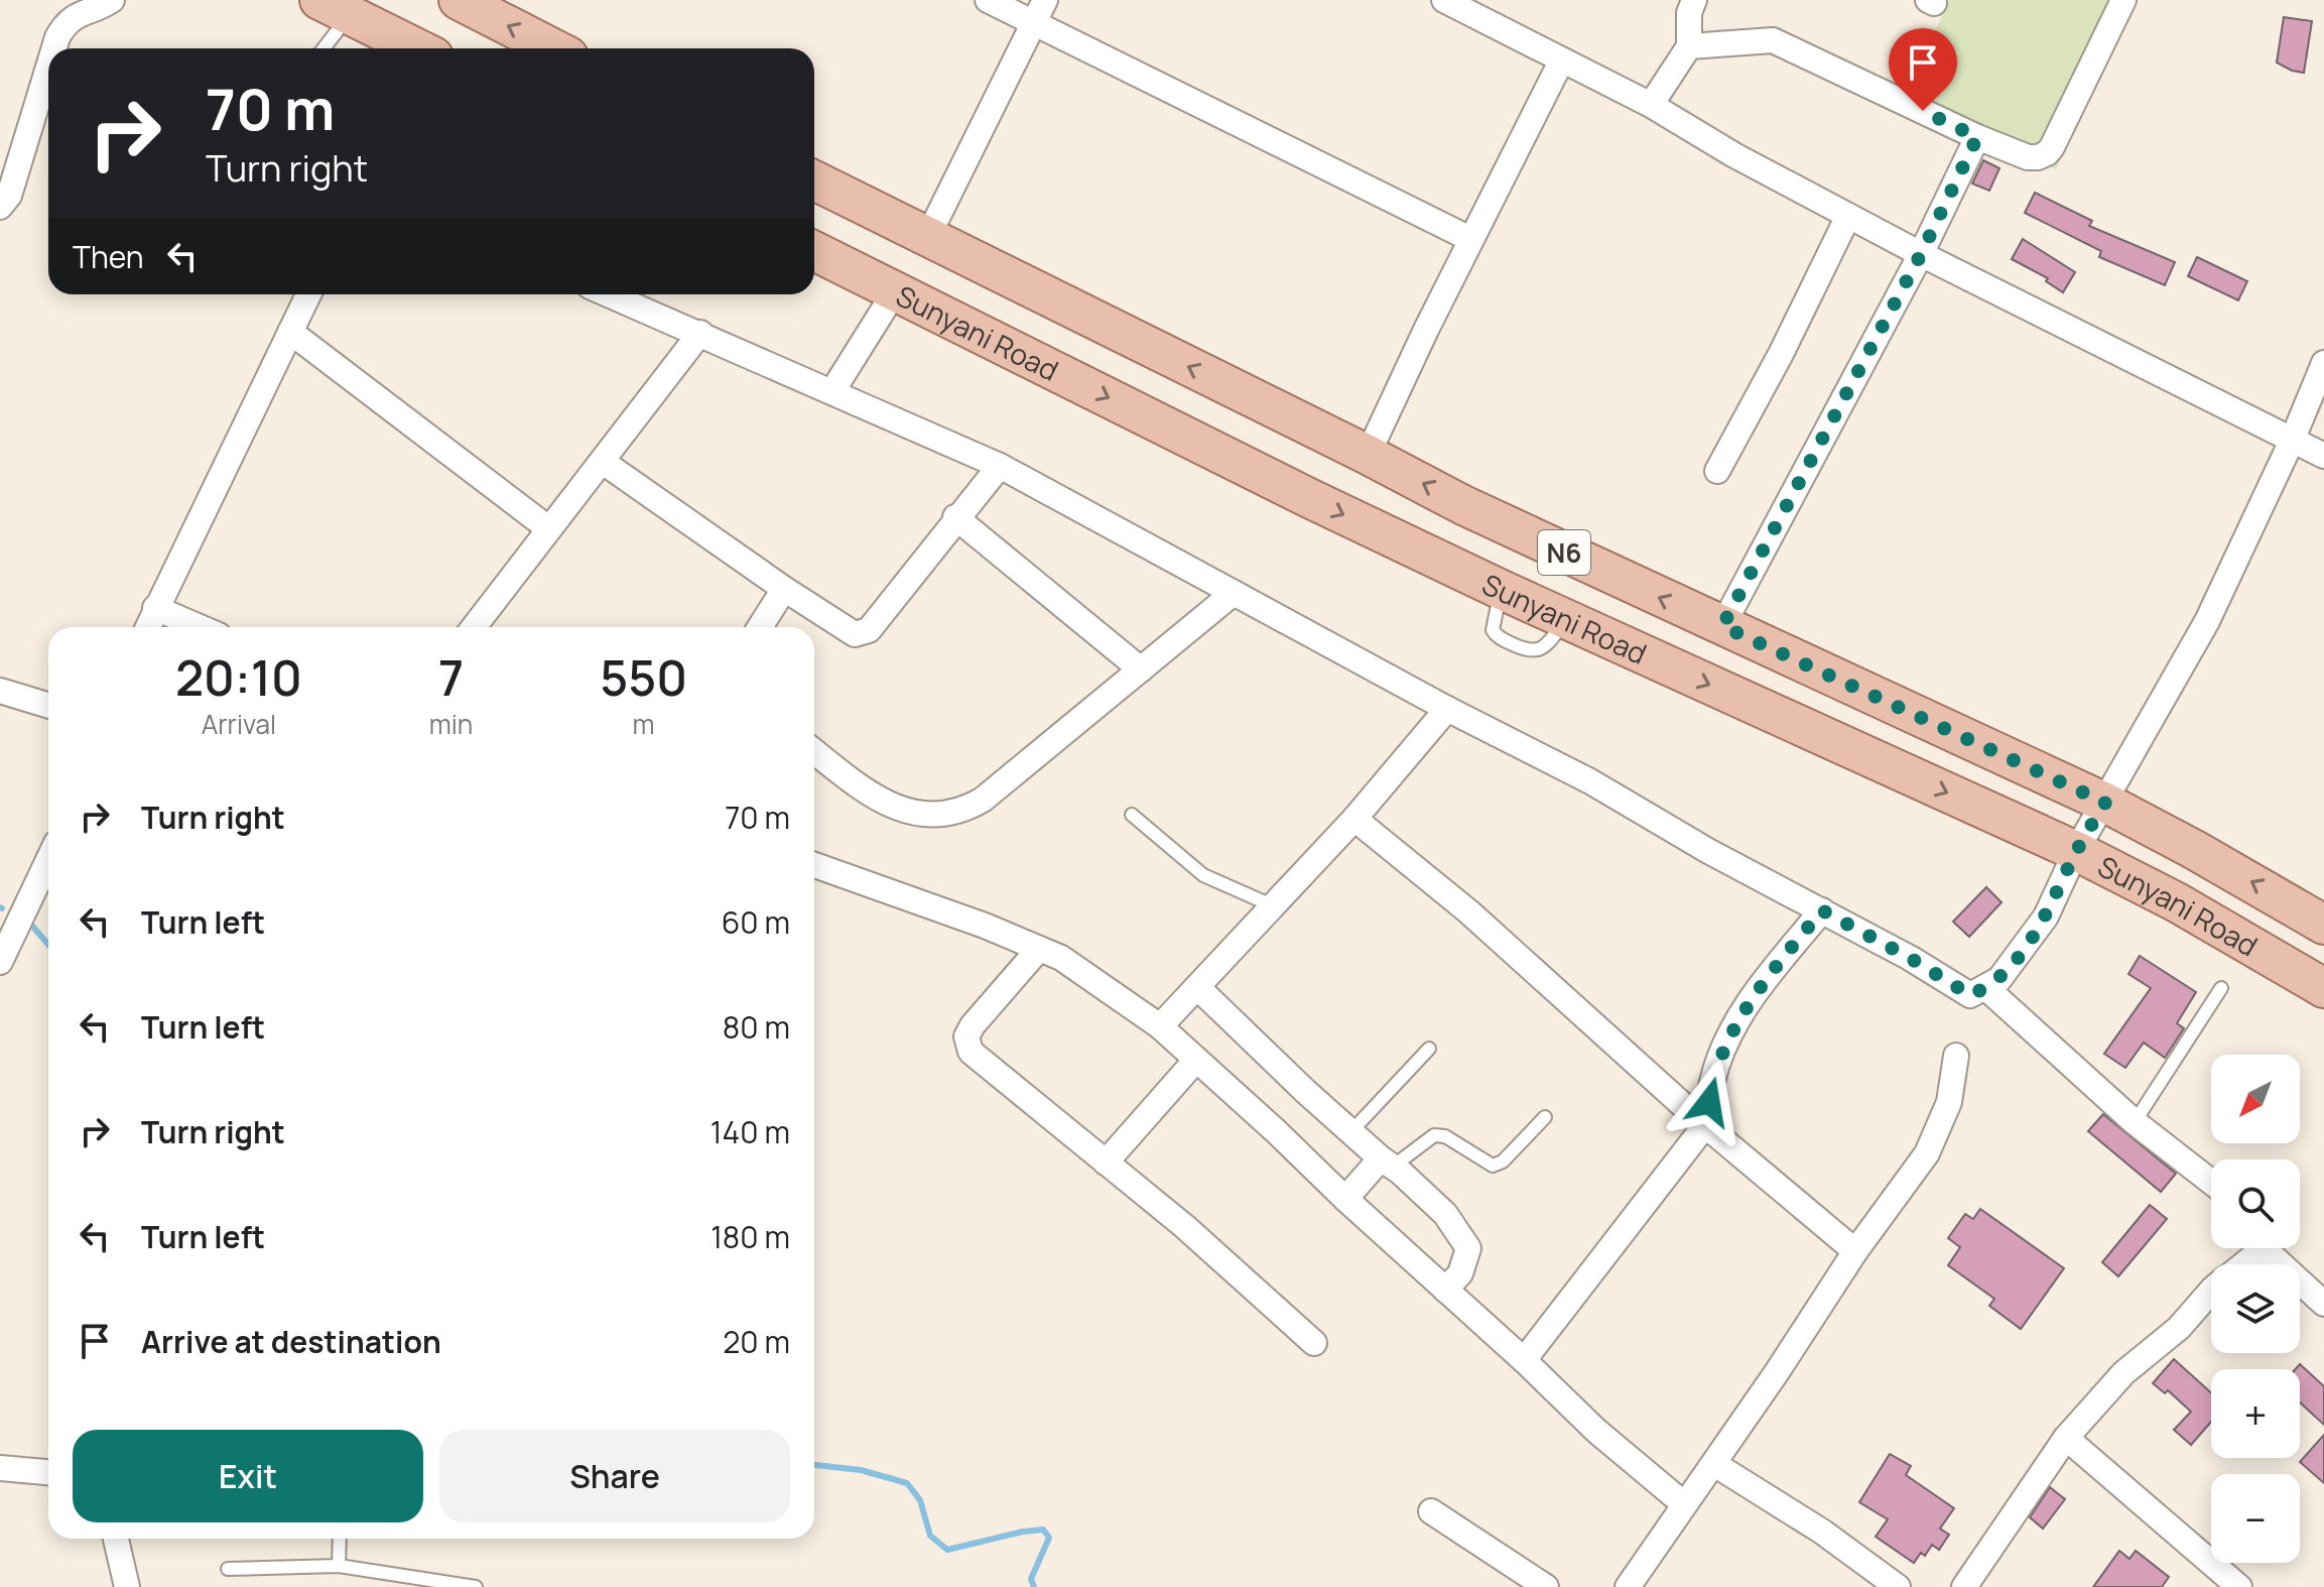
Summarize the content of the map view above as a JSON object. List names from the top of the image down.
{
  "streets": {
    "main road": ["Sunyani Road", "N6"]
  },
  "north": "bottom left",
  "page": {
    "turn": ["70 m", "Turn right"],
    "then": "Then",
    "eta": [
      "20:10",
      "Arrival",
      "7",
      "min",
      "550",
      "m"
    ],
    "list": [
      {
        "name": "Turn right",
        "value": "70 m"
      },
      {
        "name": "Turn left",
        "value": "60 m"
      },
      {
        "name": "Turn left",
        "value": "80 m"
      },
      {
        "name": "Turn right",
        "value": "140 m"
      },
      {
        "name": "Turn left",
        "value": "180 m"
      },
      {
        "name": "Arrive at destination",
        "value": "20 m"
      }
    ],
    "map_buttons": ["+", "−"],
    "buttons": ["Exit", "Share"]
  }
}
